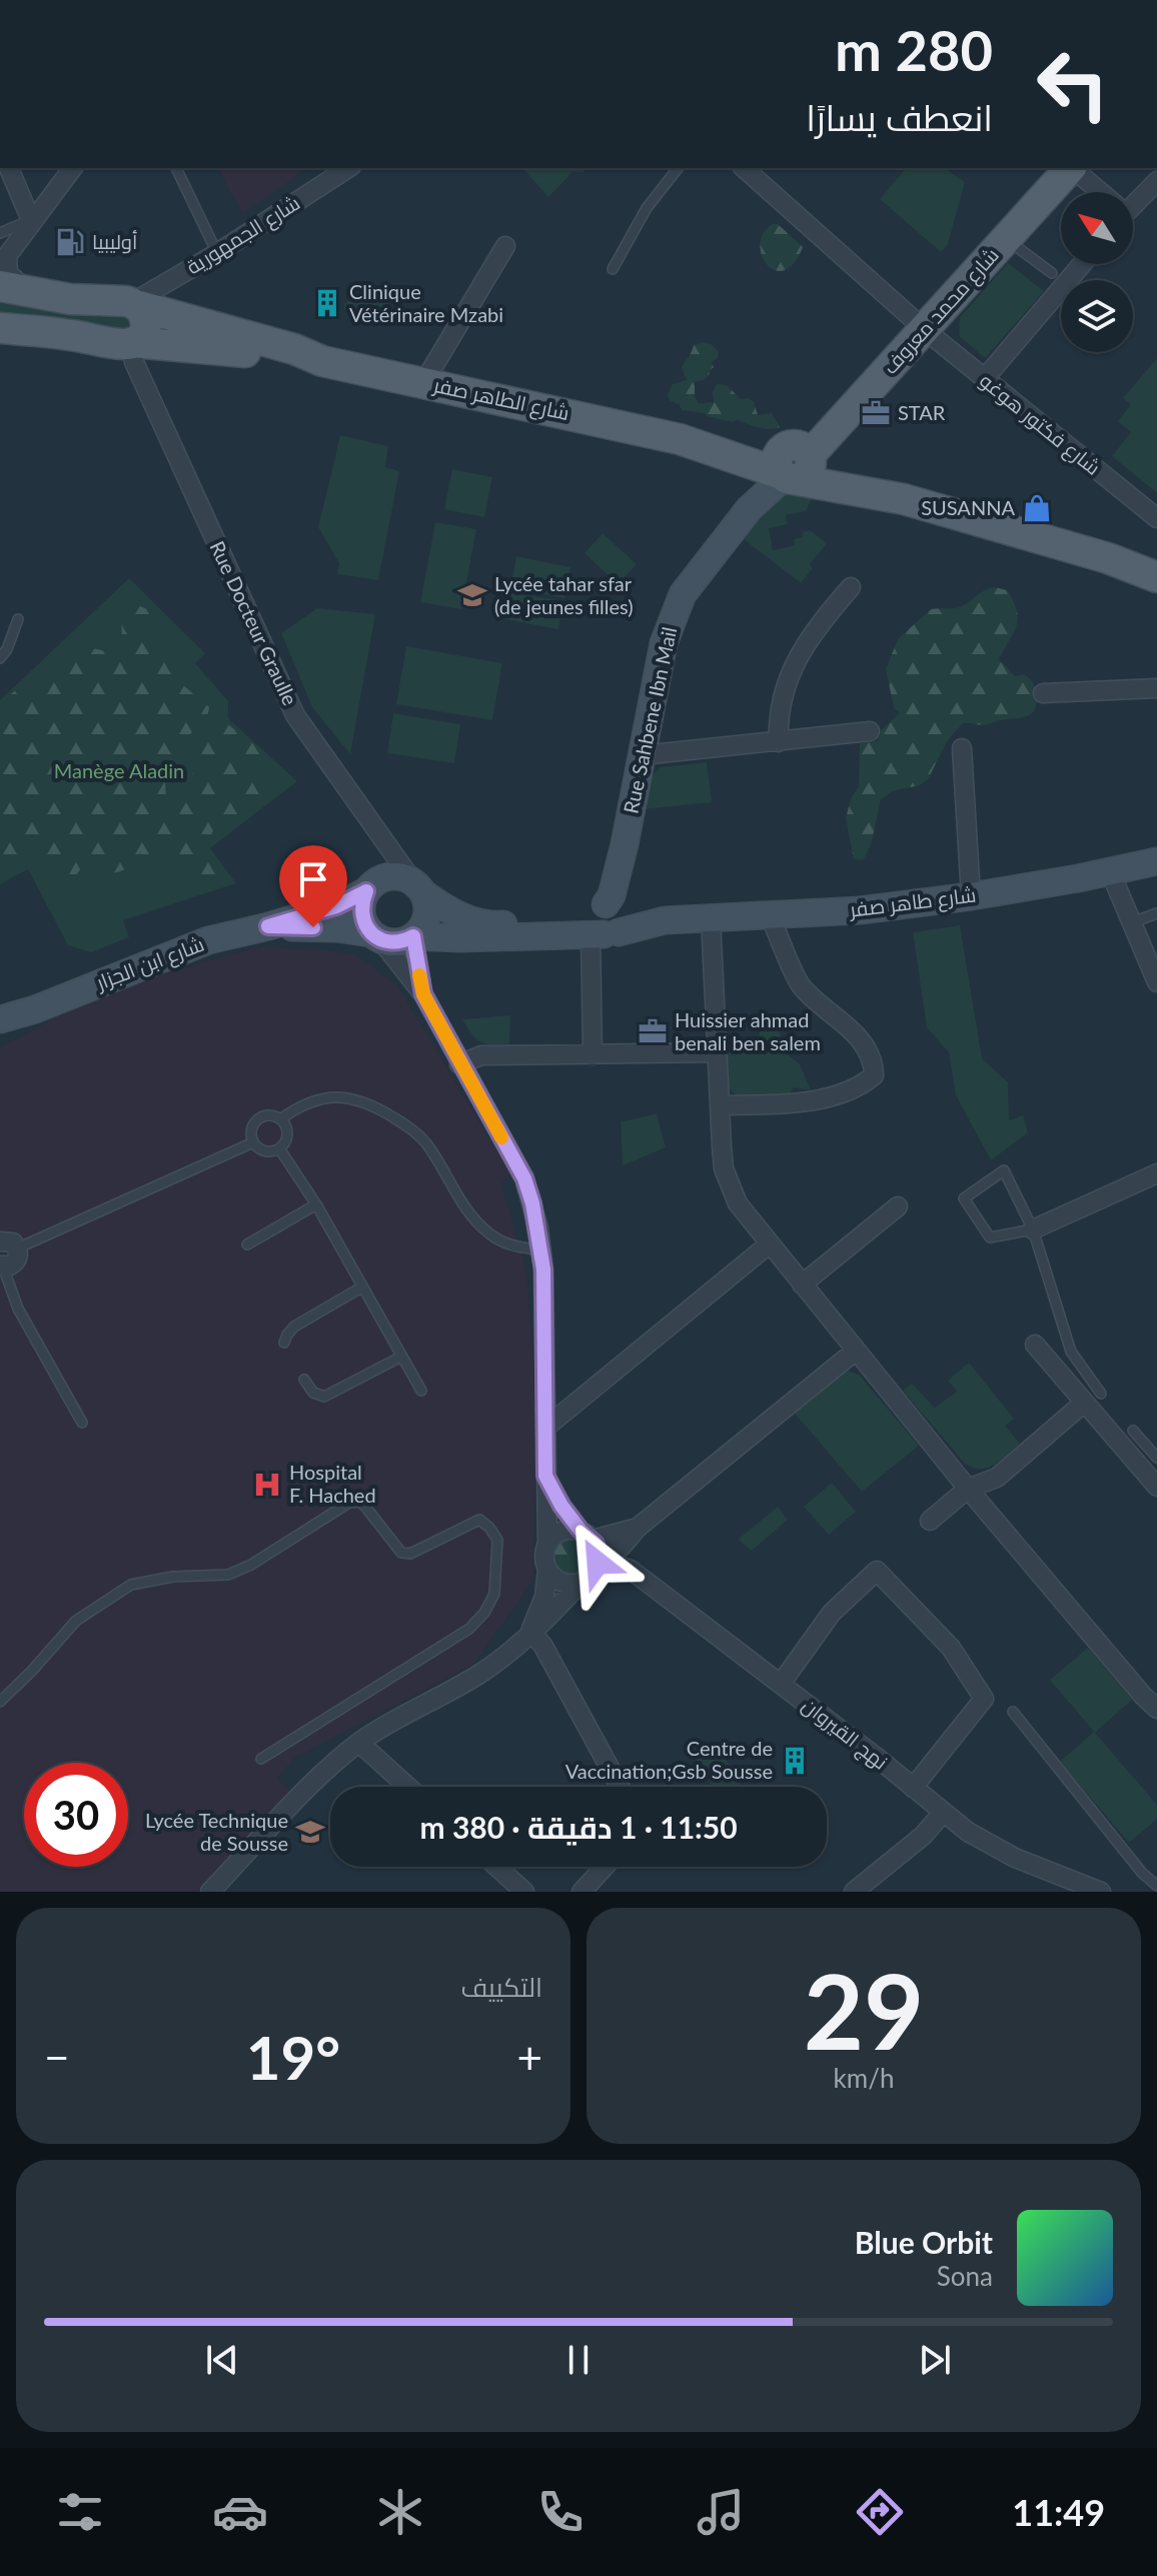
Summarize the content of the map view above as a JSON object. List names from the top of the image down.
{
  "streets": {
    "main road": [
      "شارع محمد معروف",
      "شارع الطاهر صفر",
      "Rue Sahbene Ibn Mail",
      "شارع طاهر صفر",
      "شارع ابن الجزار"
    ],
    "street": [
      "شارع الجمهورية",
      "شارع فكتور هوغو",
      "Rue Docteur Graulle",
      "نهج القيروان"
    ]
  },
  "crossings": [
    ["شارع الجمهورية", "شارع الطاهر صفر"],
    ["شارع محمد معروف", "شارع الطاهر صفر"],
    ["شارع محمد معروف", "شارع فكتور هوغو"],
    ["شارع محمد معروف", "Rue Sahbene Ibn Mail"],
    ["شارع الطاهر صفر", "Rue Docteur Graulle"],
    ["شارع الطاهر صفر", "Rue Sahbene Ibn Mail"],
    ["Rue Docteur Graulle", "شارع طاهر صفر"],
    ["Rue Docteur Graulle", "شارع ابن الجزار"],
    ["Rue Sahbene Ibn Mail", "شارع طاهر صفر"],
    ["شارع طاهر صفر", "شارع ابن الجزار"]
  ],
  "parks": ["Manège Aladin"],
  "places": {
    "fuel station": ["أوليبيا"],
    "building": ["Clinique Vétérinaire Mzabi", "Centre de Vaccination;Gsb Sousse"],
    "office": ["STAR", "Huissier ahmad benali ben salem"],
    "shop": ["SUSANNA"],
    "school or university": ["Lycée tahar sfar (de jeunes filles)", "Lycée Technique de Sousse"],
    "hospital": ["Hospital F. Hached"]
  },
  "north": "top left",
  "page": {
    "turn": ["280 m", "انعطف يسارًا"],
    "limit": "30",
    "trip": "11:50 · 1 دقيقة · 380 m",
    "tile": [
      ["29", "km/h"],
      "التكييف"
    ],
    "heat": ["−", "19°", "+"],
    "song": ["Blue Orbit", "Sona"],
    "tabs": "11:49"
  }
}
